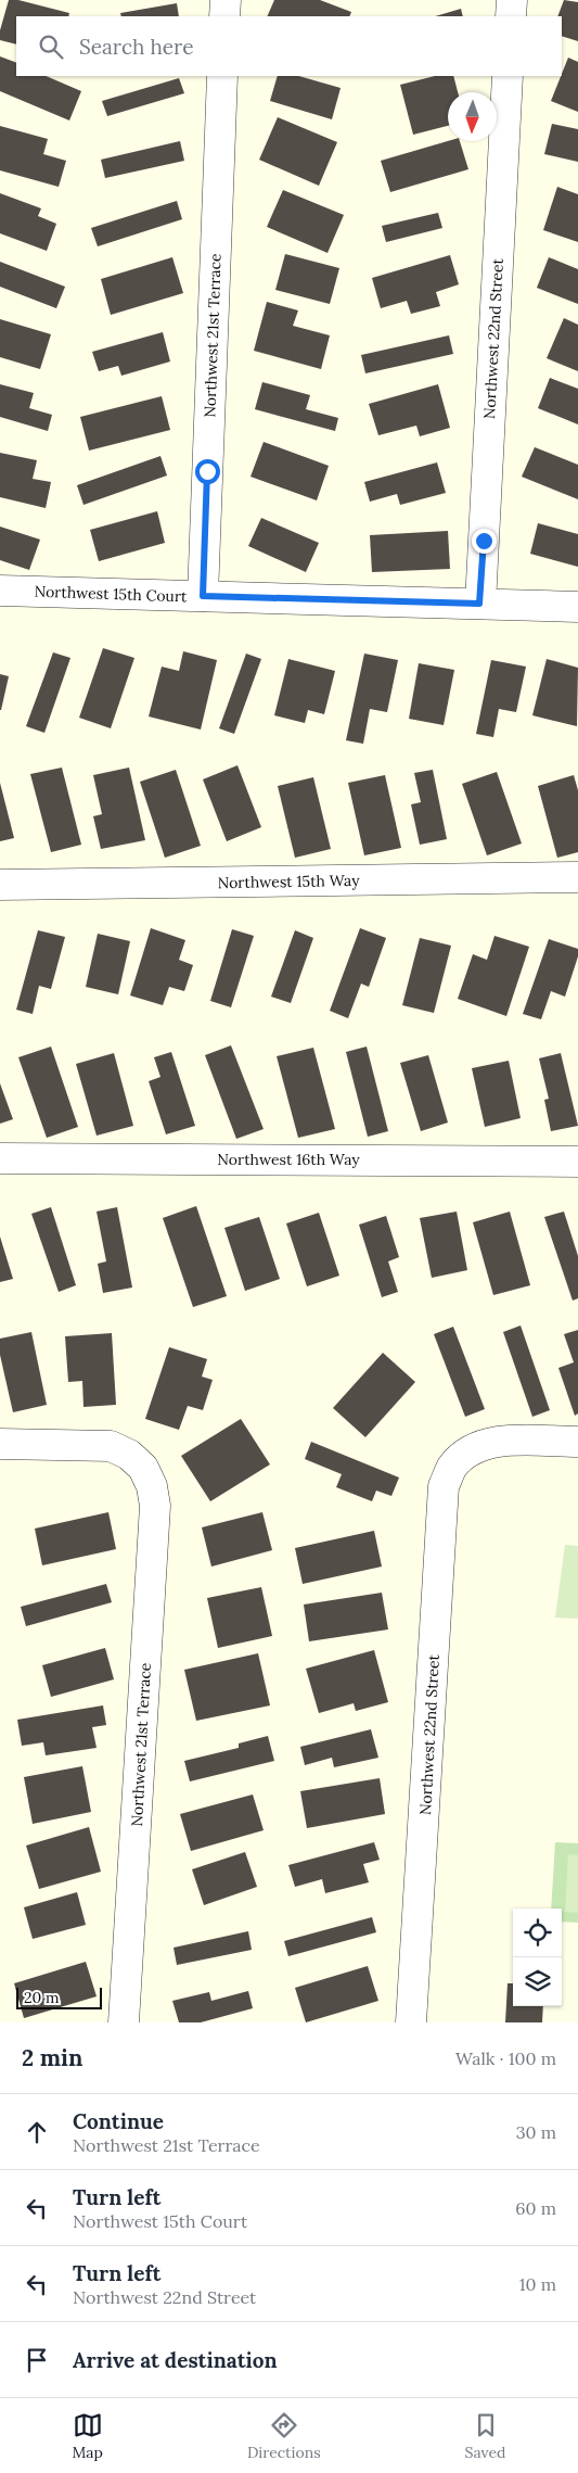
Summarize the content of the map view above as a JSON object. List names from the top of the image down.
{
  "streets": {
    "street": [
      "Northwest 21st Terrace",
      "Northwest 22nd Street",
      "Northwest 15th Court",
      "Northwest 15th Way",
      "Northwest 16th Way"
    ]
  },
  "crossings": [
    ["Northwest 21st Terrace", "Northwest 15th Court"],
    ["Northwest 22nd Street", "Northwest 15th Court"]
  ],
  "scale_bar": "20 m",
  "north": "bottom",
  "page": {
    "search": "Search here",
    "scale": "20 m",
    "heading": ["2 min", "Walk · 100 m"],
    "list": [
      ["Continue", "Northwest 21st Terrace", "30 m"],
      ["Turn left", "Northwest 15th Court", "60 m"],
      ["Turn left", "Northwest 22nd Street", "10 m"],
      "Arrive at destination"
    ],
    "nav": ["Map", "Directions", "Saved"]
  }
}
